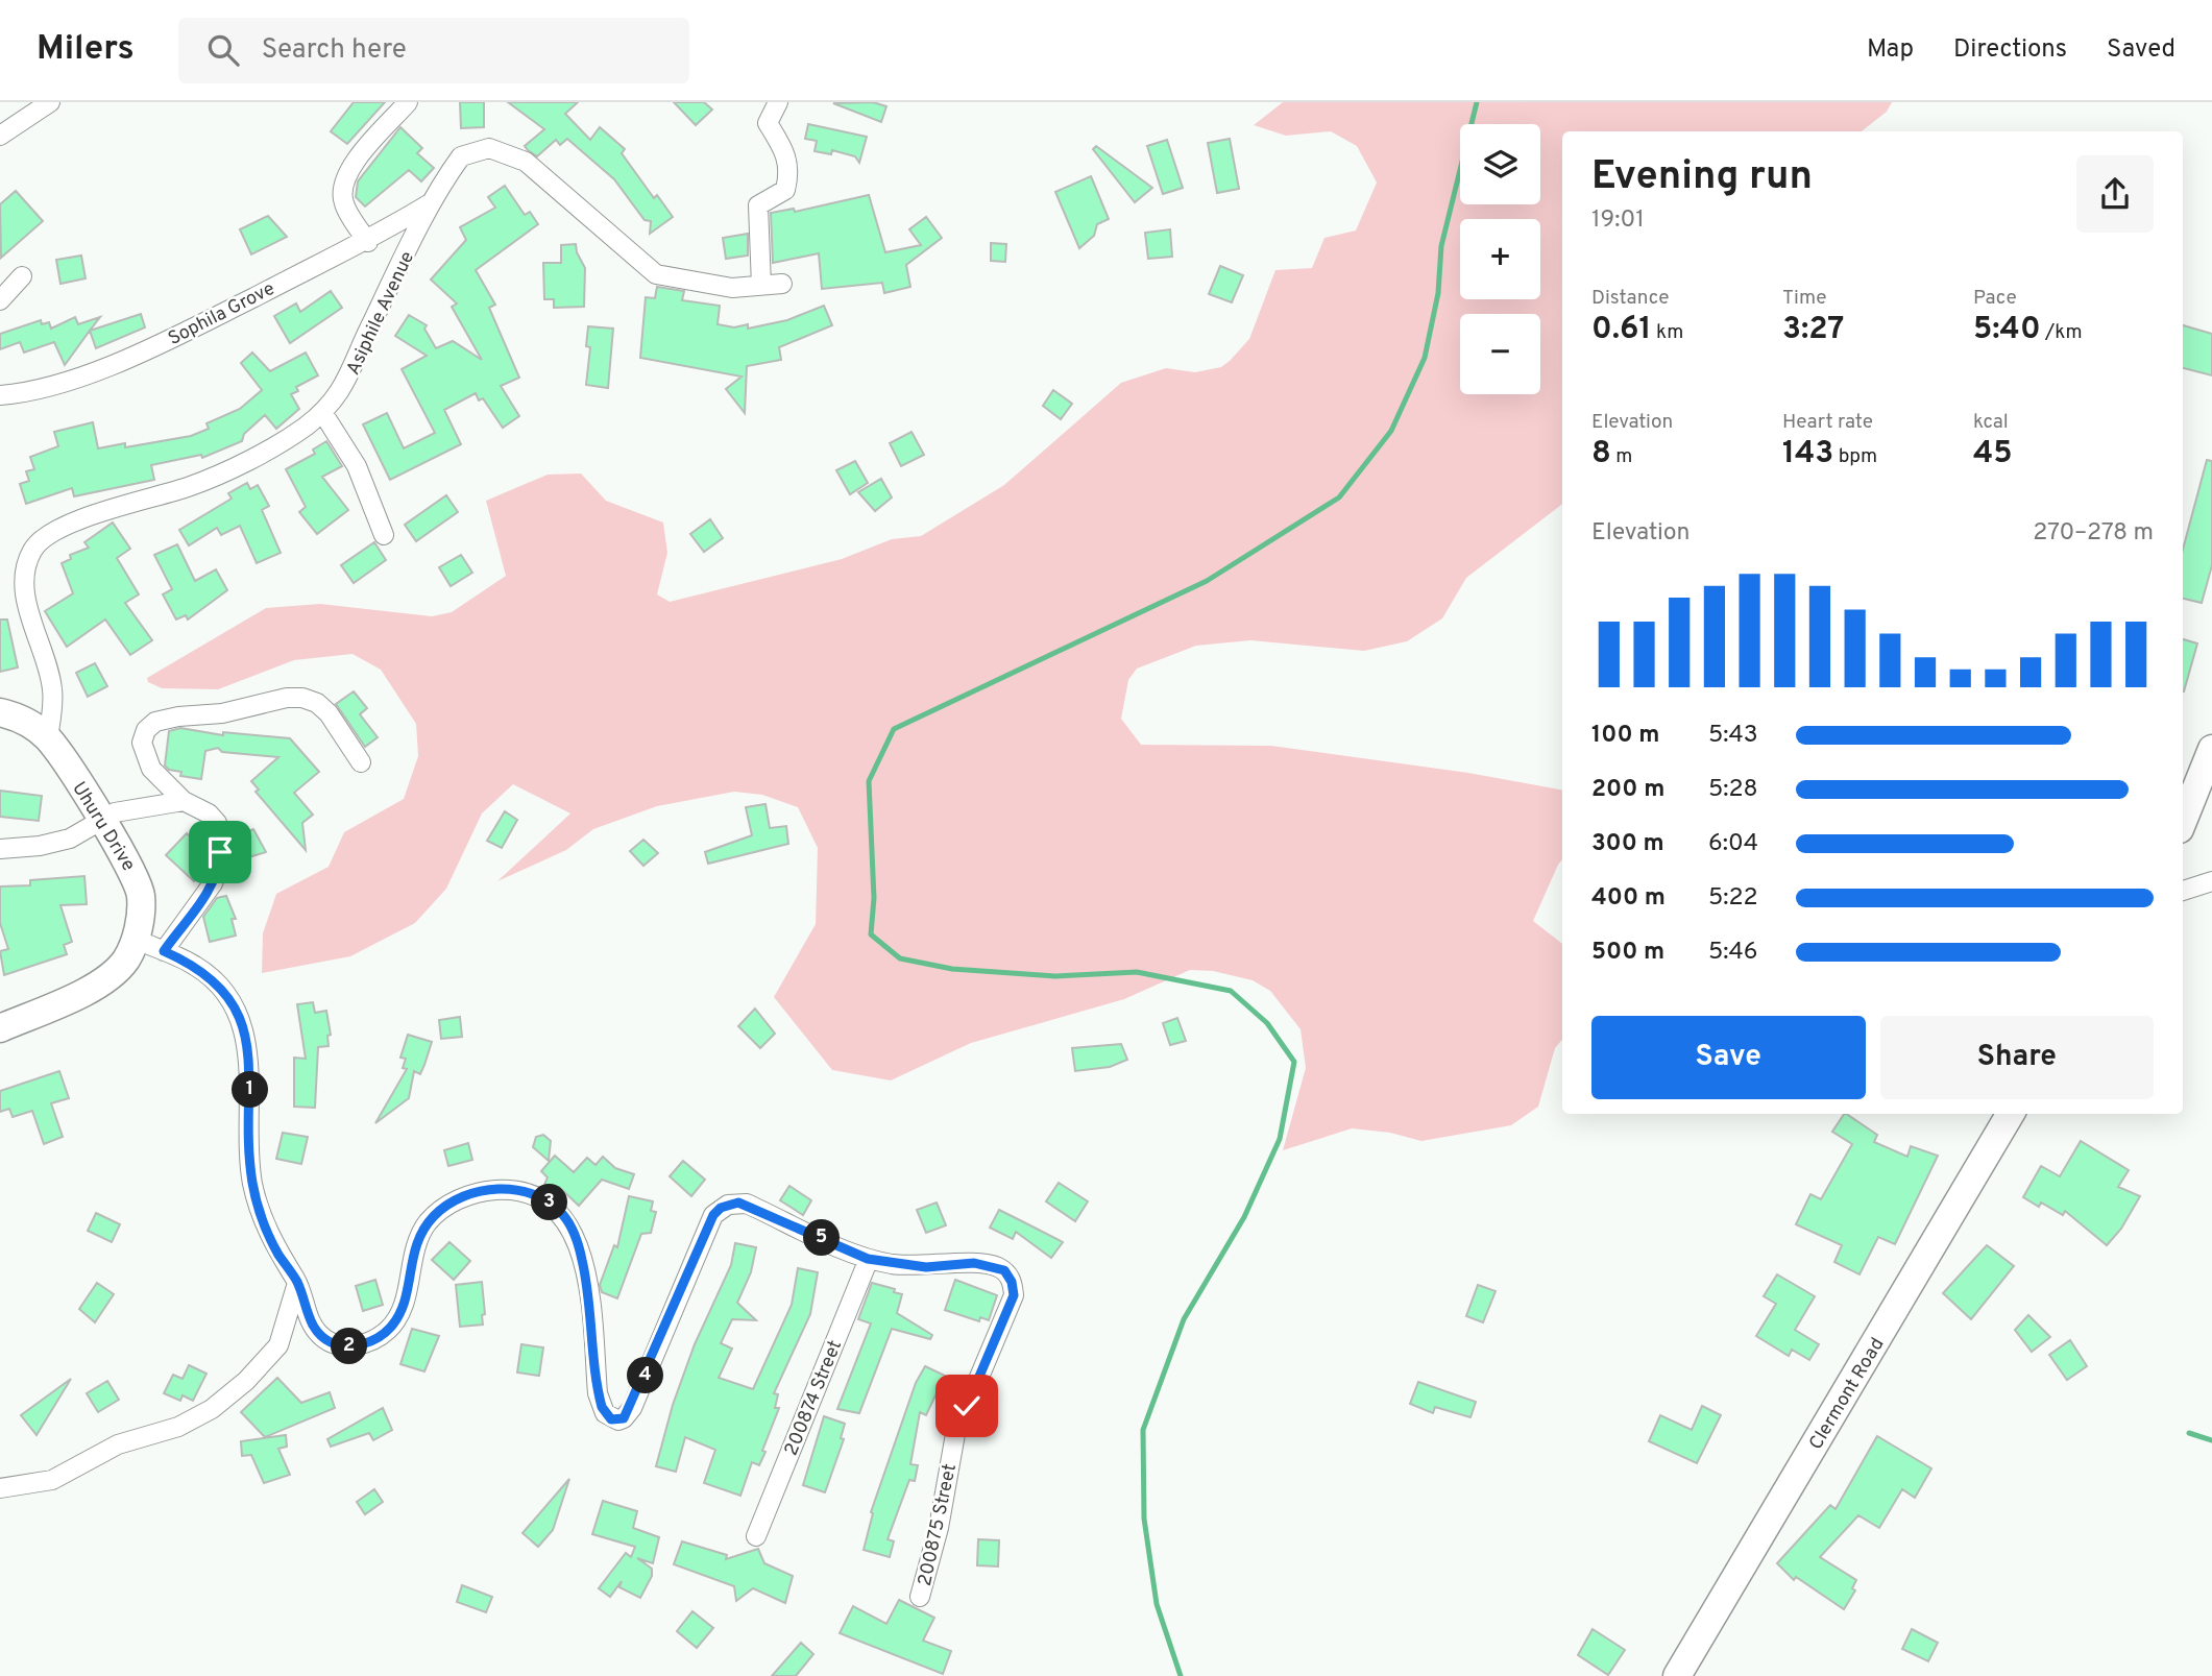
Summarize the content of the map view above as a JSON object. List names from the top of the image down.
{
  "streets": {
    "street": [
      "Sophila Grove",
      "Asiphile Avenue",
      "Uhuru Drive",
      "Clermont Road",
      "200874 Street",
      "200875 Street"
    ]
  },
  "crossings": [
    ["Sophila Grove", "Asiphile Avenue"],
    ["Asiphile Avenue", "Uhuru Drive"],
    ["200874 Street", "200875 Street"]
  ],
  "page": {
    "header": "Milers",
    "search": "Search here",
    "nav": ["Map", "Directions", "Saved"],
    "map_buttons": ["+", "−"],
    "heading": ["Evening run", "19:01"],
    "stats": [
      ["Distance", "0.61 km"],
      ["Time", "3:27"],
      ["Pace", "5:40 /km"],
      ["Elevation", "8 m"],
      ["Heart rate", "143 bpm"],
      ["kcal", "45"]
    ],
    "chart": ["Elevation", "270–278 m"],
    "list": [
      {
        "name": "100 m",
        "note": "5:43"
      },
      {
        "name": "200 m",
        "note": "5:28"
      },
      {
        "name": "300 m",
        "note": "6:04"
      },
      {
        "name": "400 m",
        "note": "5:22"
      },
      {
        "name": "500 m",
        "note": "5:46"
      }
    ],
    "buttons": ["Save", "Share"],
    "pins": [
      "1",
      "3",
      "5",
      "2",
      "4"
    ]
  }
}
